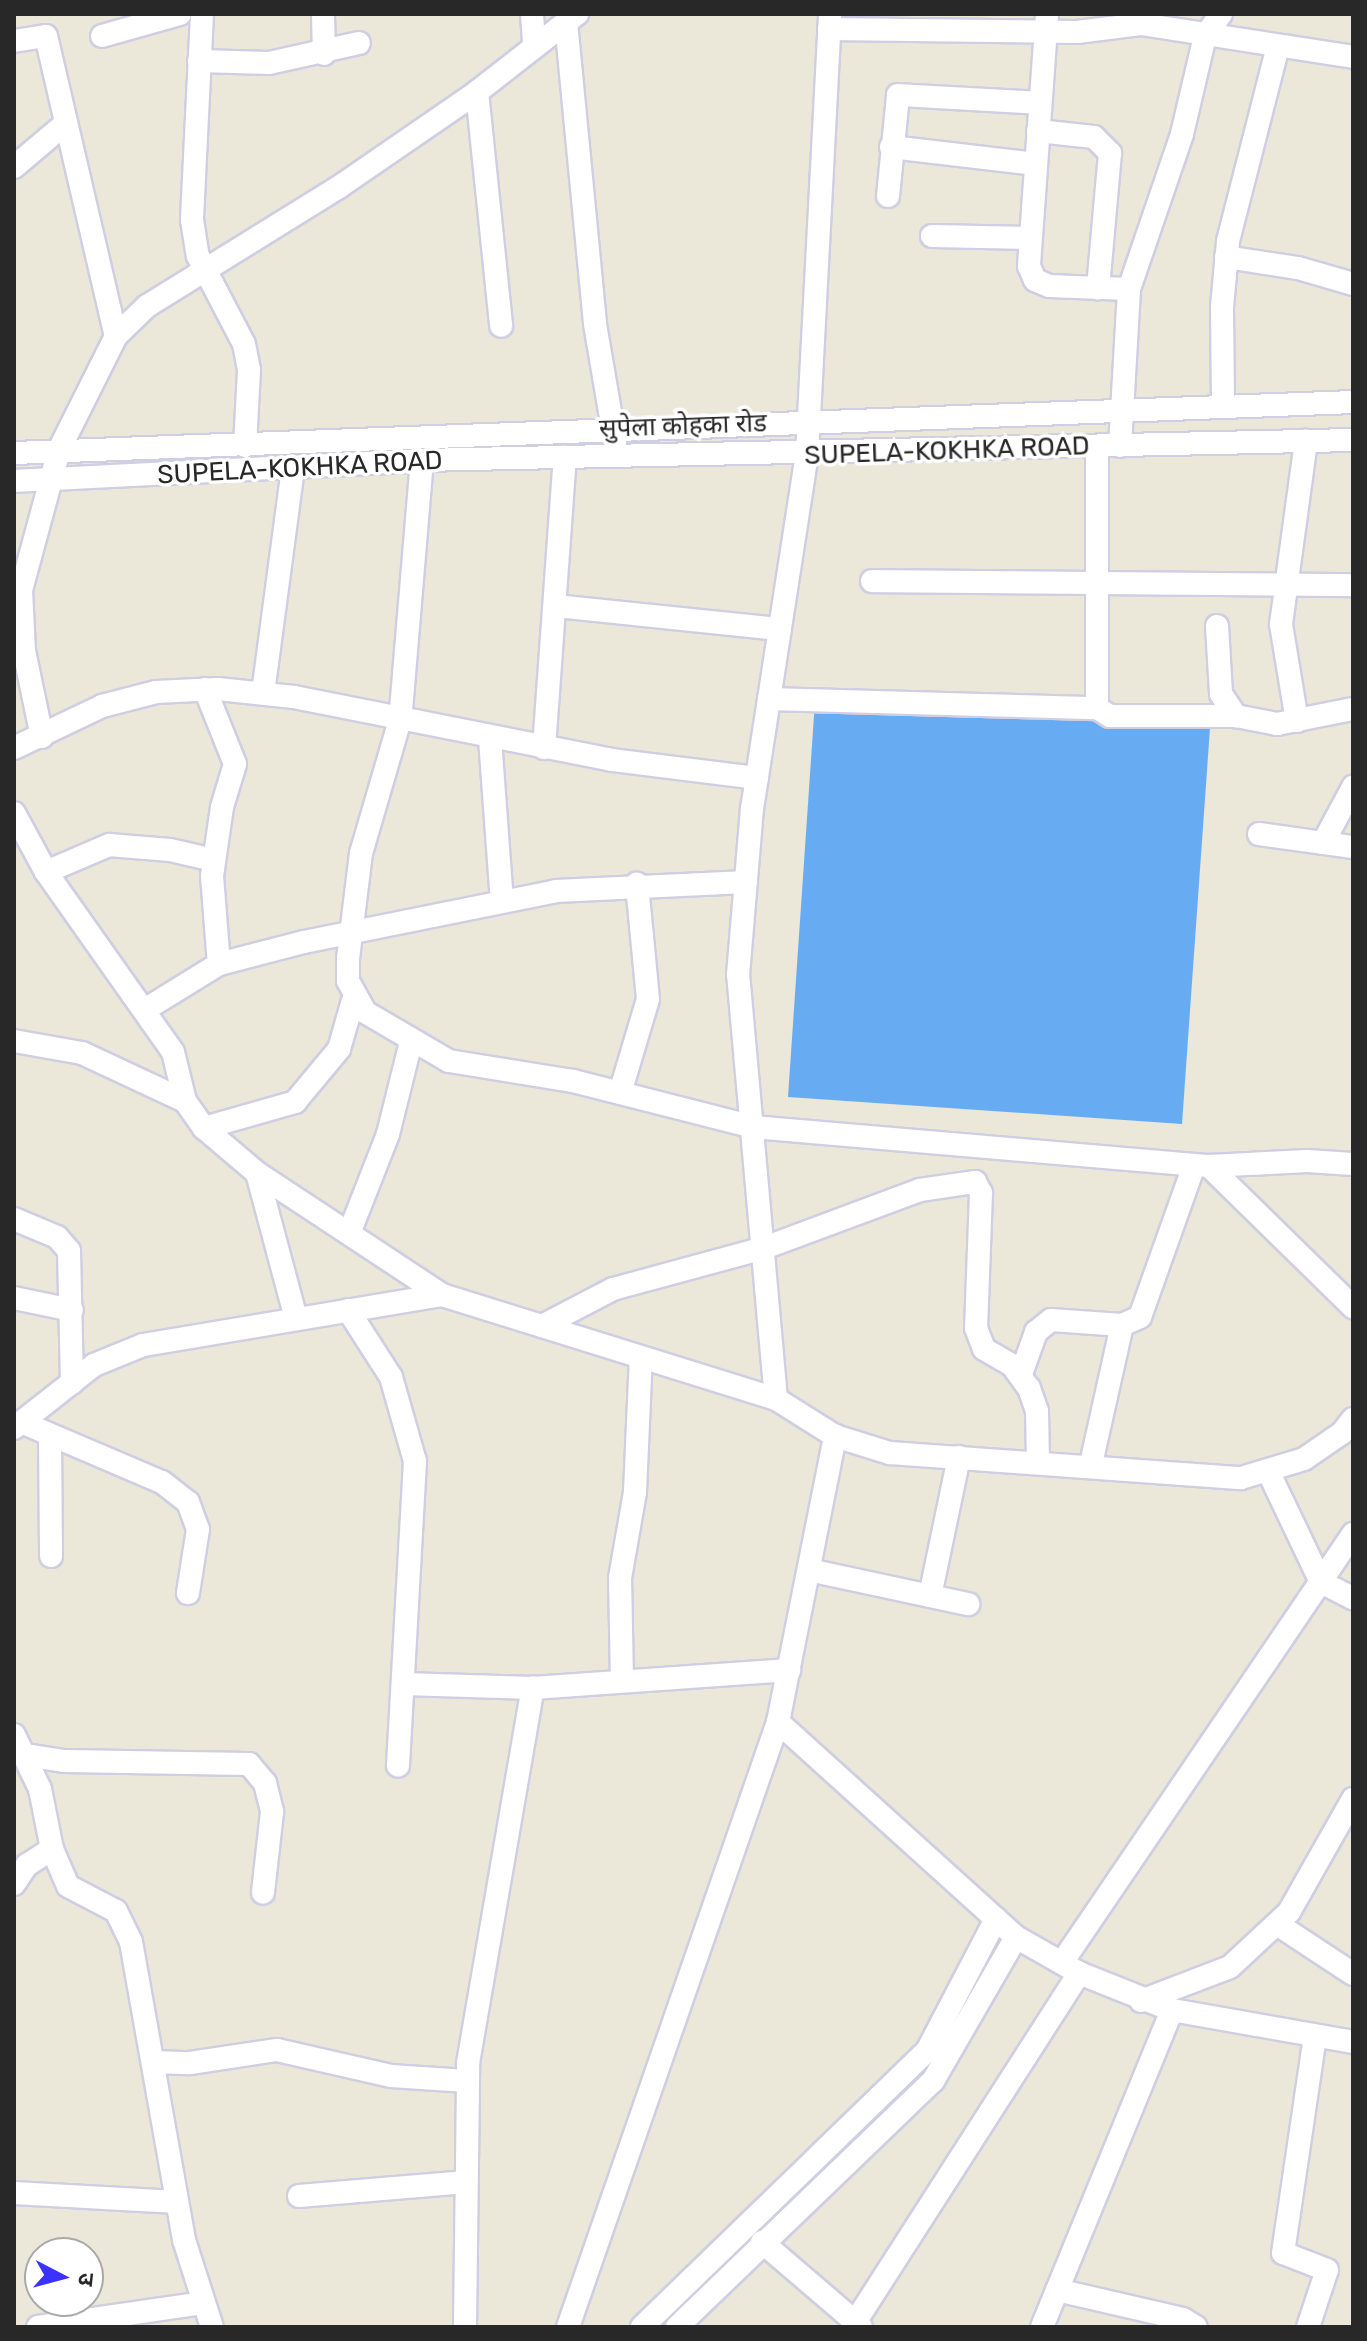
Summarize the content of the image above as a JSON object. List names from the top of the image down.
{
  "streets": {
    "street": ["सुपेला कोहका रोड", "SUPELA-KOKHKA ROAD"]
  },
  "north": "right"
}
